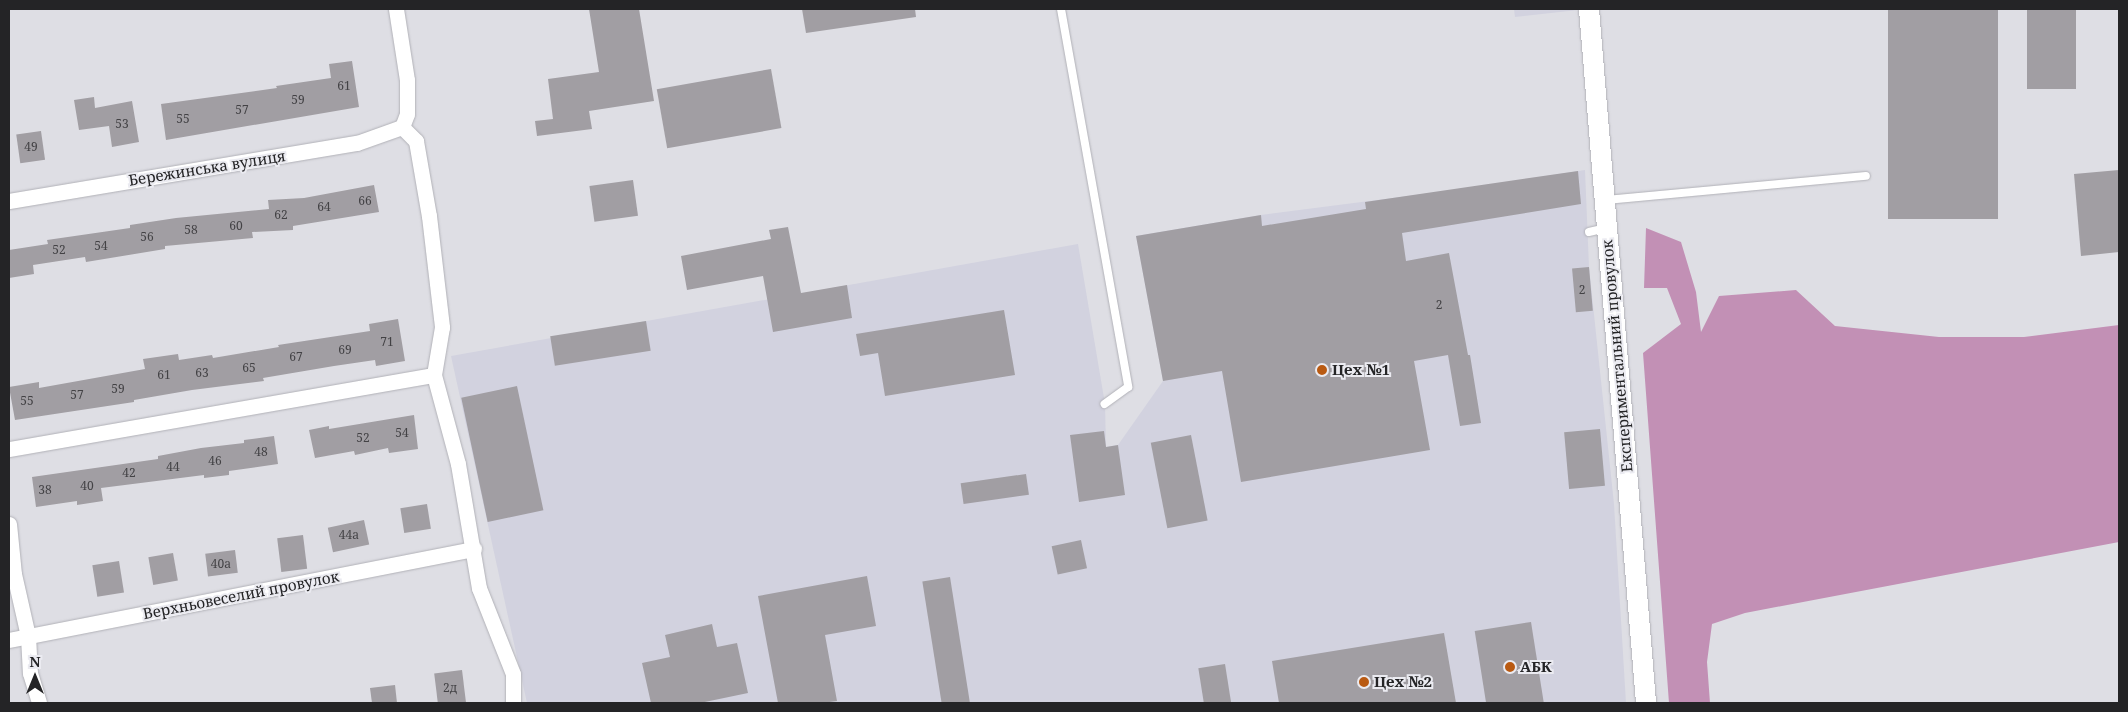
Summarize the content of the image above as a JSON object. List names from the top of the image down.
{
  "streets": {
    "street": ["Бережинська вулиця", "Експериментальний провулок", "Верхньовеселий провулок"]
  },
  "places": ["Цех №1", "АБК", "Цех №2"],
  "house_numbers": [
    "61",
    "59",
    "57",
    "55",
    "53",
    "49",
    "66",
    "64",
    "62",
    "60",
    "58",
    "56",
    "54",
    "52",
    "2",
    "2",
    "71",
    "69",
    "67",
    "65",
    "63",
    "61",
    "59",
    "57",
    "55",
    "54",
    "52",
    "48",
    "46",
    "44",
    "42",
    "40",
    "38",
    "44а",
    "40а",
    "2д"
  ],
  "north": "top"
}
